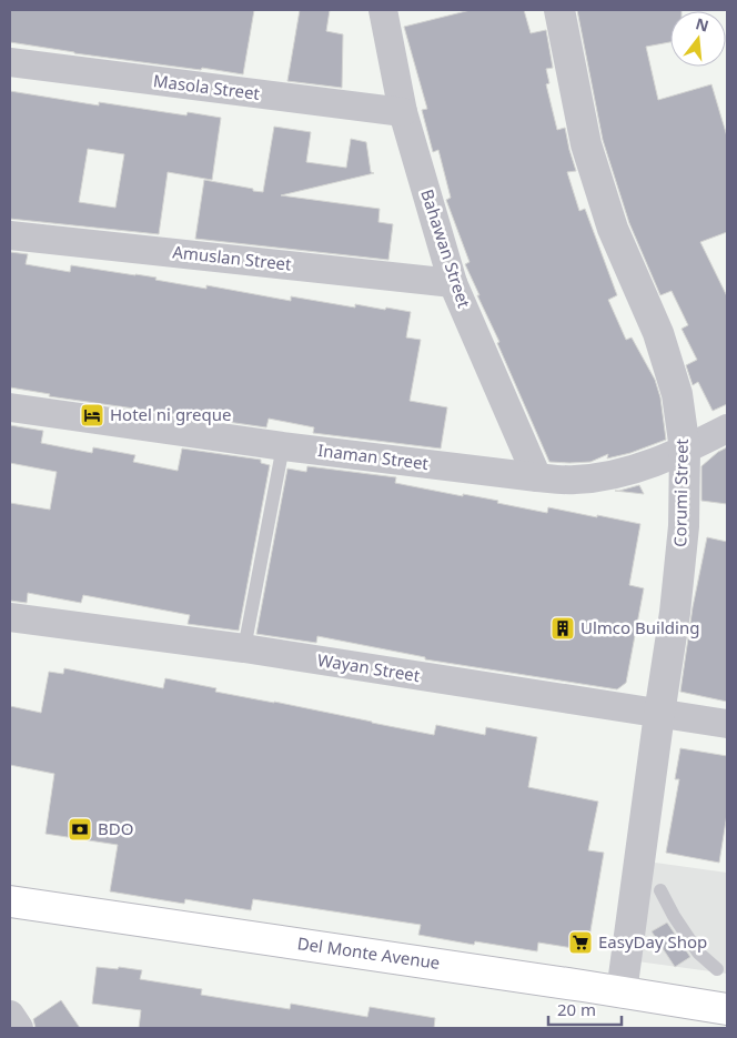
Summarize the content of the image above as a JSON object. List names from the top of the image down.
{
  "streets": {
    "main road": ["Del Monte Avenue"],
    "street": [
      "Masola Street",
      "Bahawan Street",
      "Amuslan Street",
      "Inaman Street",
      "Corumi Street",
      "Wayan Street"
    ]
  },
  "crossings": [
    ["Masola Street", "Bahawan Street"],
    ["Bahawan Street", "Amuslan Street"],
    ["Bahawan Street", "Inaman Street"],
    ["Inaman Street", "Corumi Street"],
    ["Corumi Street", "Wayan Street"],
    ["Corumi Street", "Del Monte Avenue"]
  ],
  "places": {
    "hotel": ["Hotel ni greque"],
    "building": ["Ulmco Building"],
    "bank": ["BDO"],
    "supermarket": ["EasyDay Shop"]
  },
  "scale_bar": "20 m",
  "north": "top"
}
